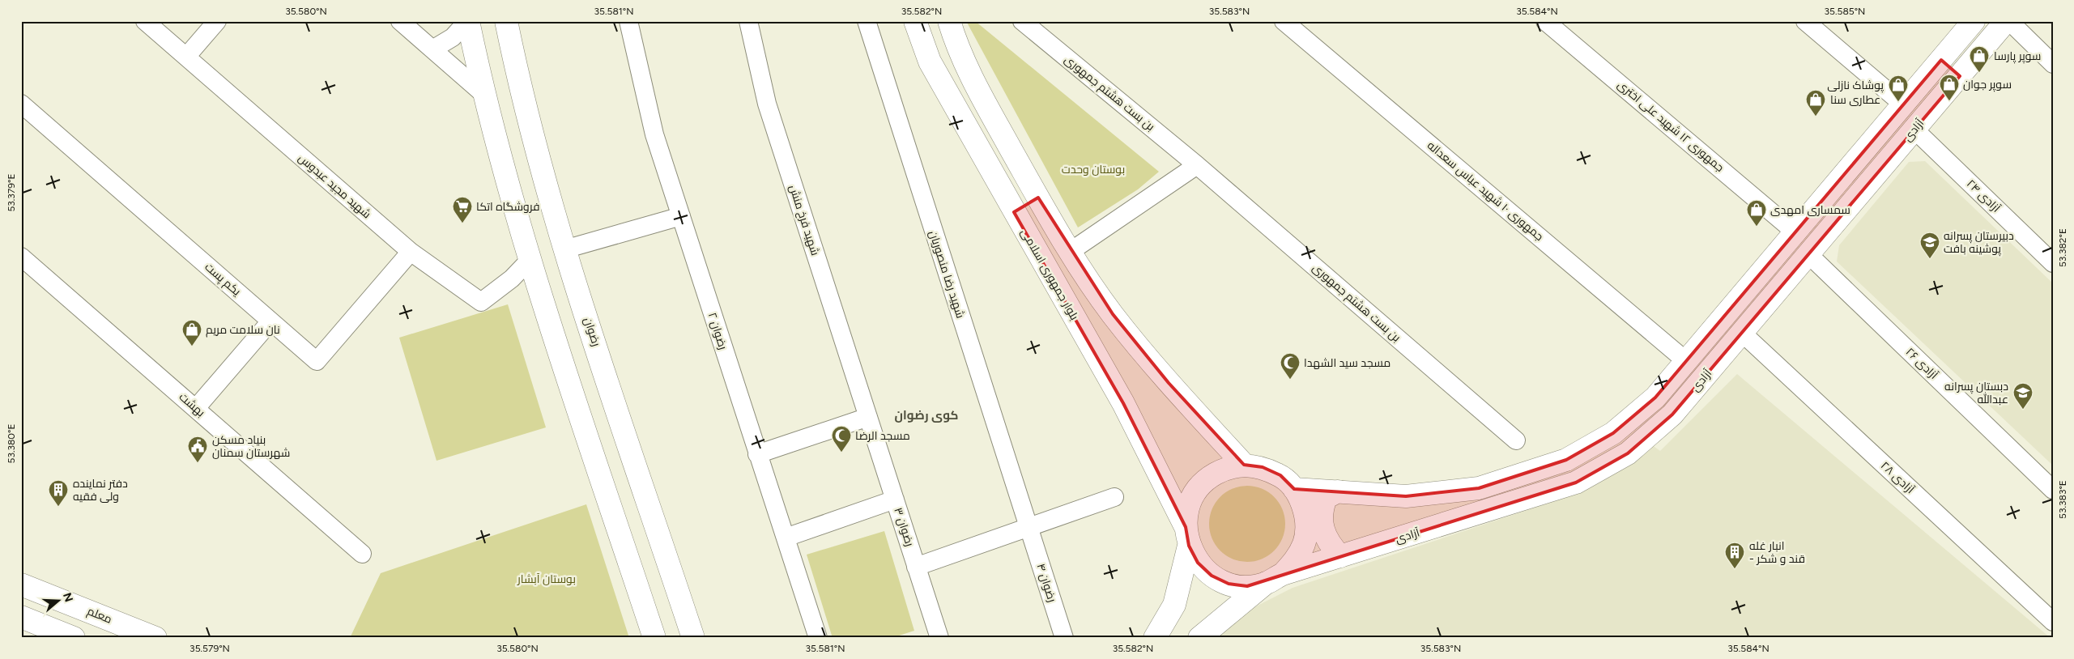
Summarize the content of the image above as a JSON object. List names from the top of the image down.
{
  "streets": {
    "street": [
      "بن بست هشتم جمهوری",
      "جمهوری ۱۲ شهید علی اختری",
      "آزادی",
      "شهید مجید عبدوس",
      "جمهوری ۱۰ شهید عباس سعداله",
      "آزادی ۲۴",
      "شهید فرخ منش",
      "شهید رضا منصوریان",
      "بلوار جمهوری اسلامی",
      "یکم پست",
      "رضوان ۲",
      "رضوان",
      "آزادی ۲۶",
      "بهشت",
      "آزادی ۲۸",
      "رضوان ۳",
      "رضوان ۴",
      "معلم"
    ]
  },
  "crossings": [
    ["آزادی", "آزادی ۲۴"],
    ["آزادی", "بلوار جمهوری اسلامی"],
    ["آزادی", "آزادی ۲۶"],
    ["آزادی", "آزادی ۲۸"],
    ["شهید مجید عبدوس", "یکم پست"],
    ["شهید فرخ منش", "رضوان ۳"],
    ["شهید رضا منصوریان", "رضوان ۴"]
  ],
  "districts": ["کوی رضوان"],
  "parks": ["بوستان وحدت", "بوستان آبشار"],
  "places": {
    "shop": [
      "سوپر پارسا",
      "سوپر جوان",
      "پوشاک نازلی",
      "عطاری سنا",
      "سمساری امهدی",
      "نان سلامت مریم"
    ],
    "supermarket": ["فروشگاه اتکا"],
    "school or university": ["دبیرستان پسرانه پوشینه بافت", "دبستان پسرانه عبدالله"],
    "mosque": ["مسجد سید الشهدا", "مسجد الرضا"],
    "public building": ["بنیاد مسکن شهرستان سمنان"],
    "building": ["دفتر نماینده ولی فقیه", "انبار غله - قند و شکر"]
  },
  "north": "right",
  "coordinates": [
    "35.580°N",
    "35.581°N",
    "35.582°N",
    "35.583°N",
    "35.584°N",
    "35.585°N",
    "53.379°E",
    "53.382°E",
    "53.380°E",
    "53.383°E",
    "35.579°N"
  ]
}
